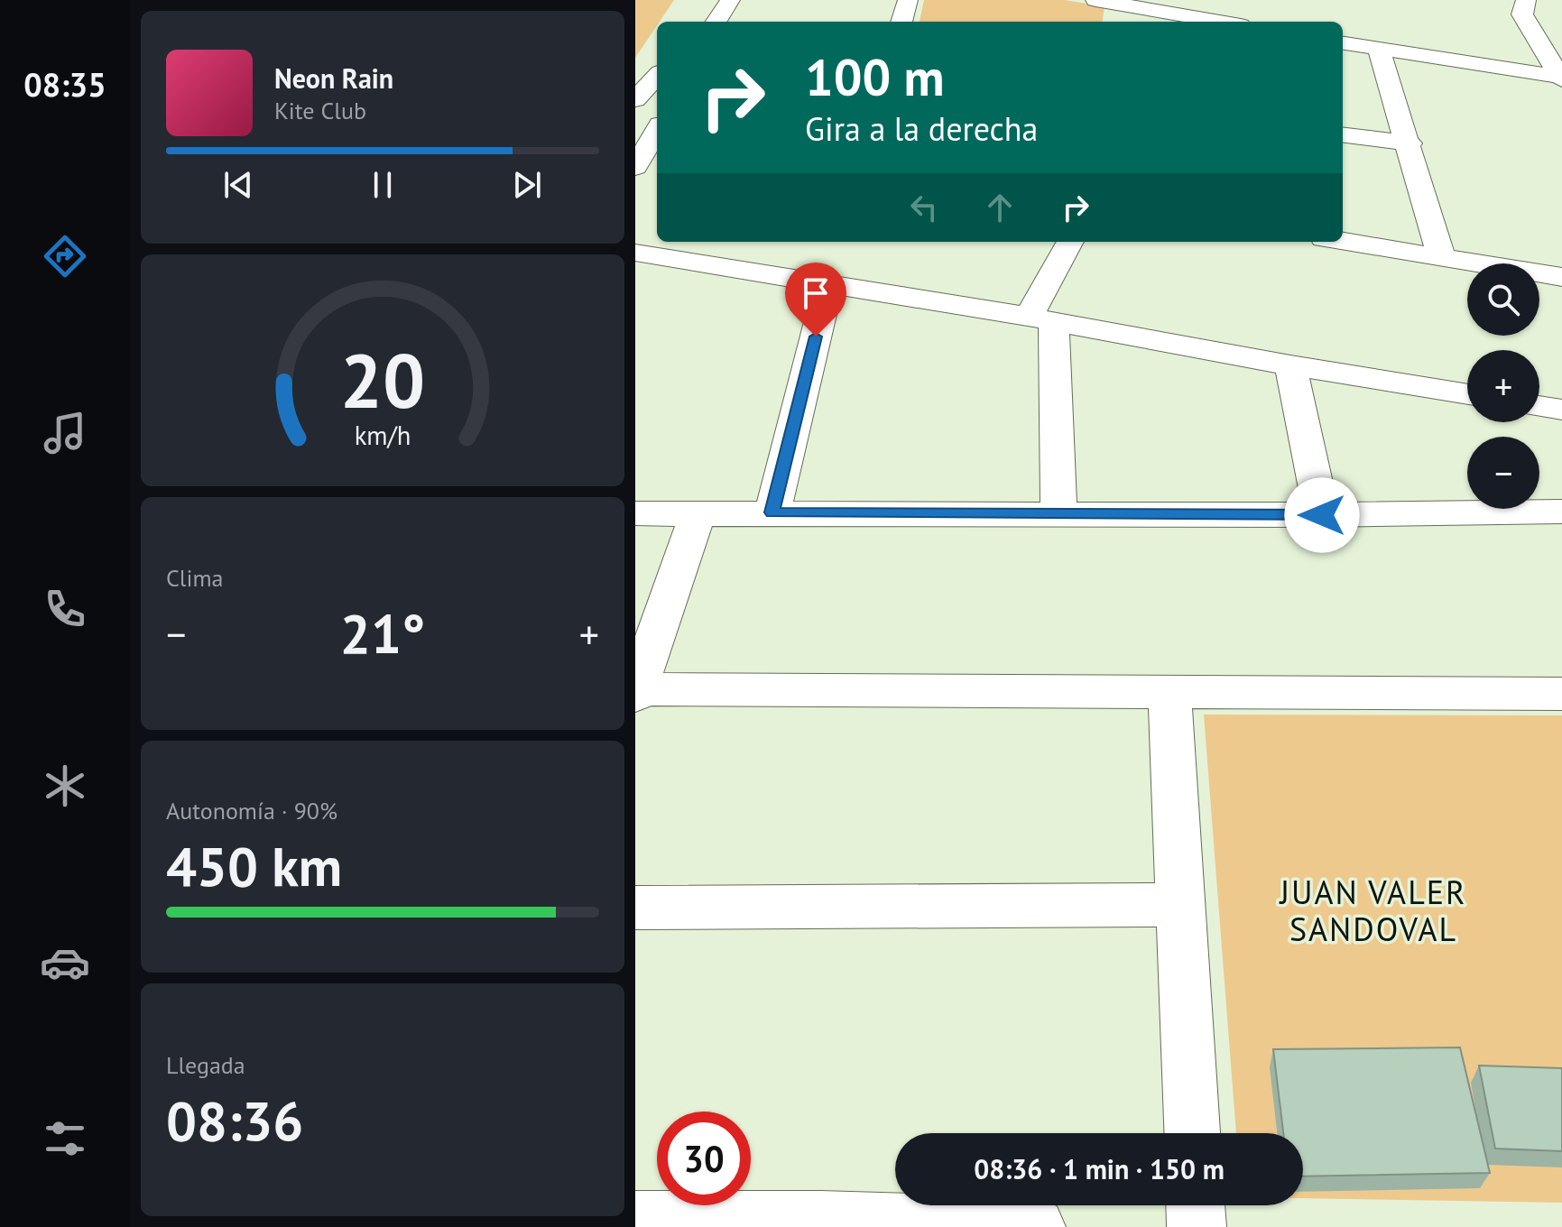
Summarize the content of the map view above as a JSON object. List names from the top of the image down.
{
  "districts": ["JUAN VALER SANDOVAL"],
  "page": {
    "tabs": "08:35",
    "turn": ["100 m", "Gira a la derecha"],
    "song": ["Neon Rain", "Kite Club"],
    "map_buttons": ["+", "−"],
    "tile": [
      "Clima",
      ["Autonomía · 90%", "450 km"],
      ["Llegada", "08:36"]
    ],
    "heat": ["−", "21°", "+"],
    "limit": "30",
    "trip": "08:36 · 1 min · 150 m",
    "gauge": ["20", "km/h"]
  }
}
